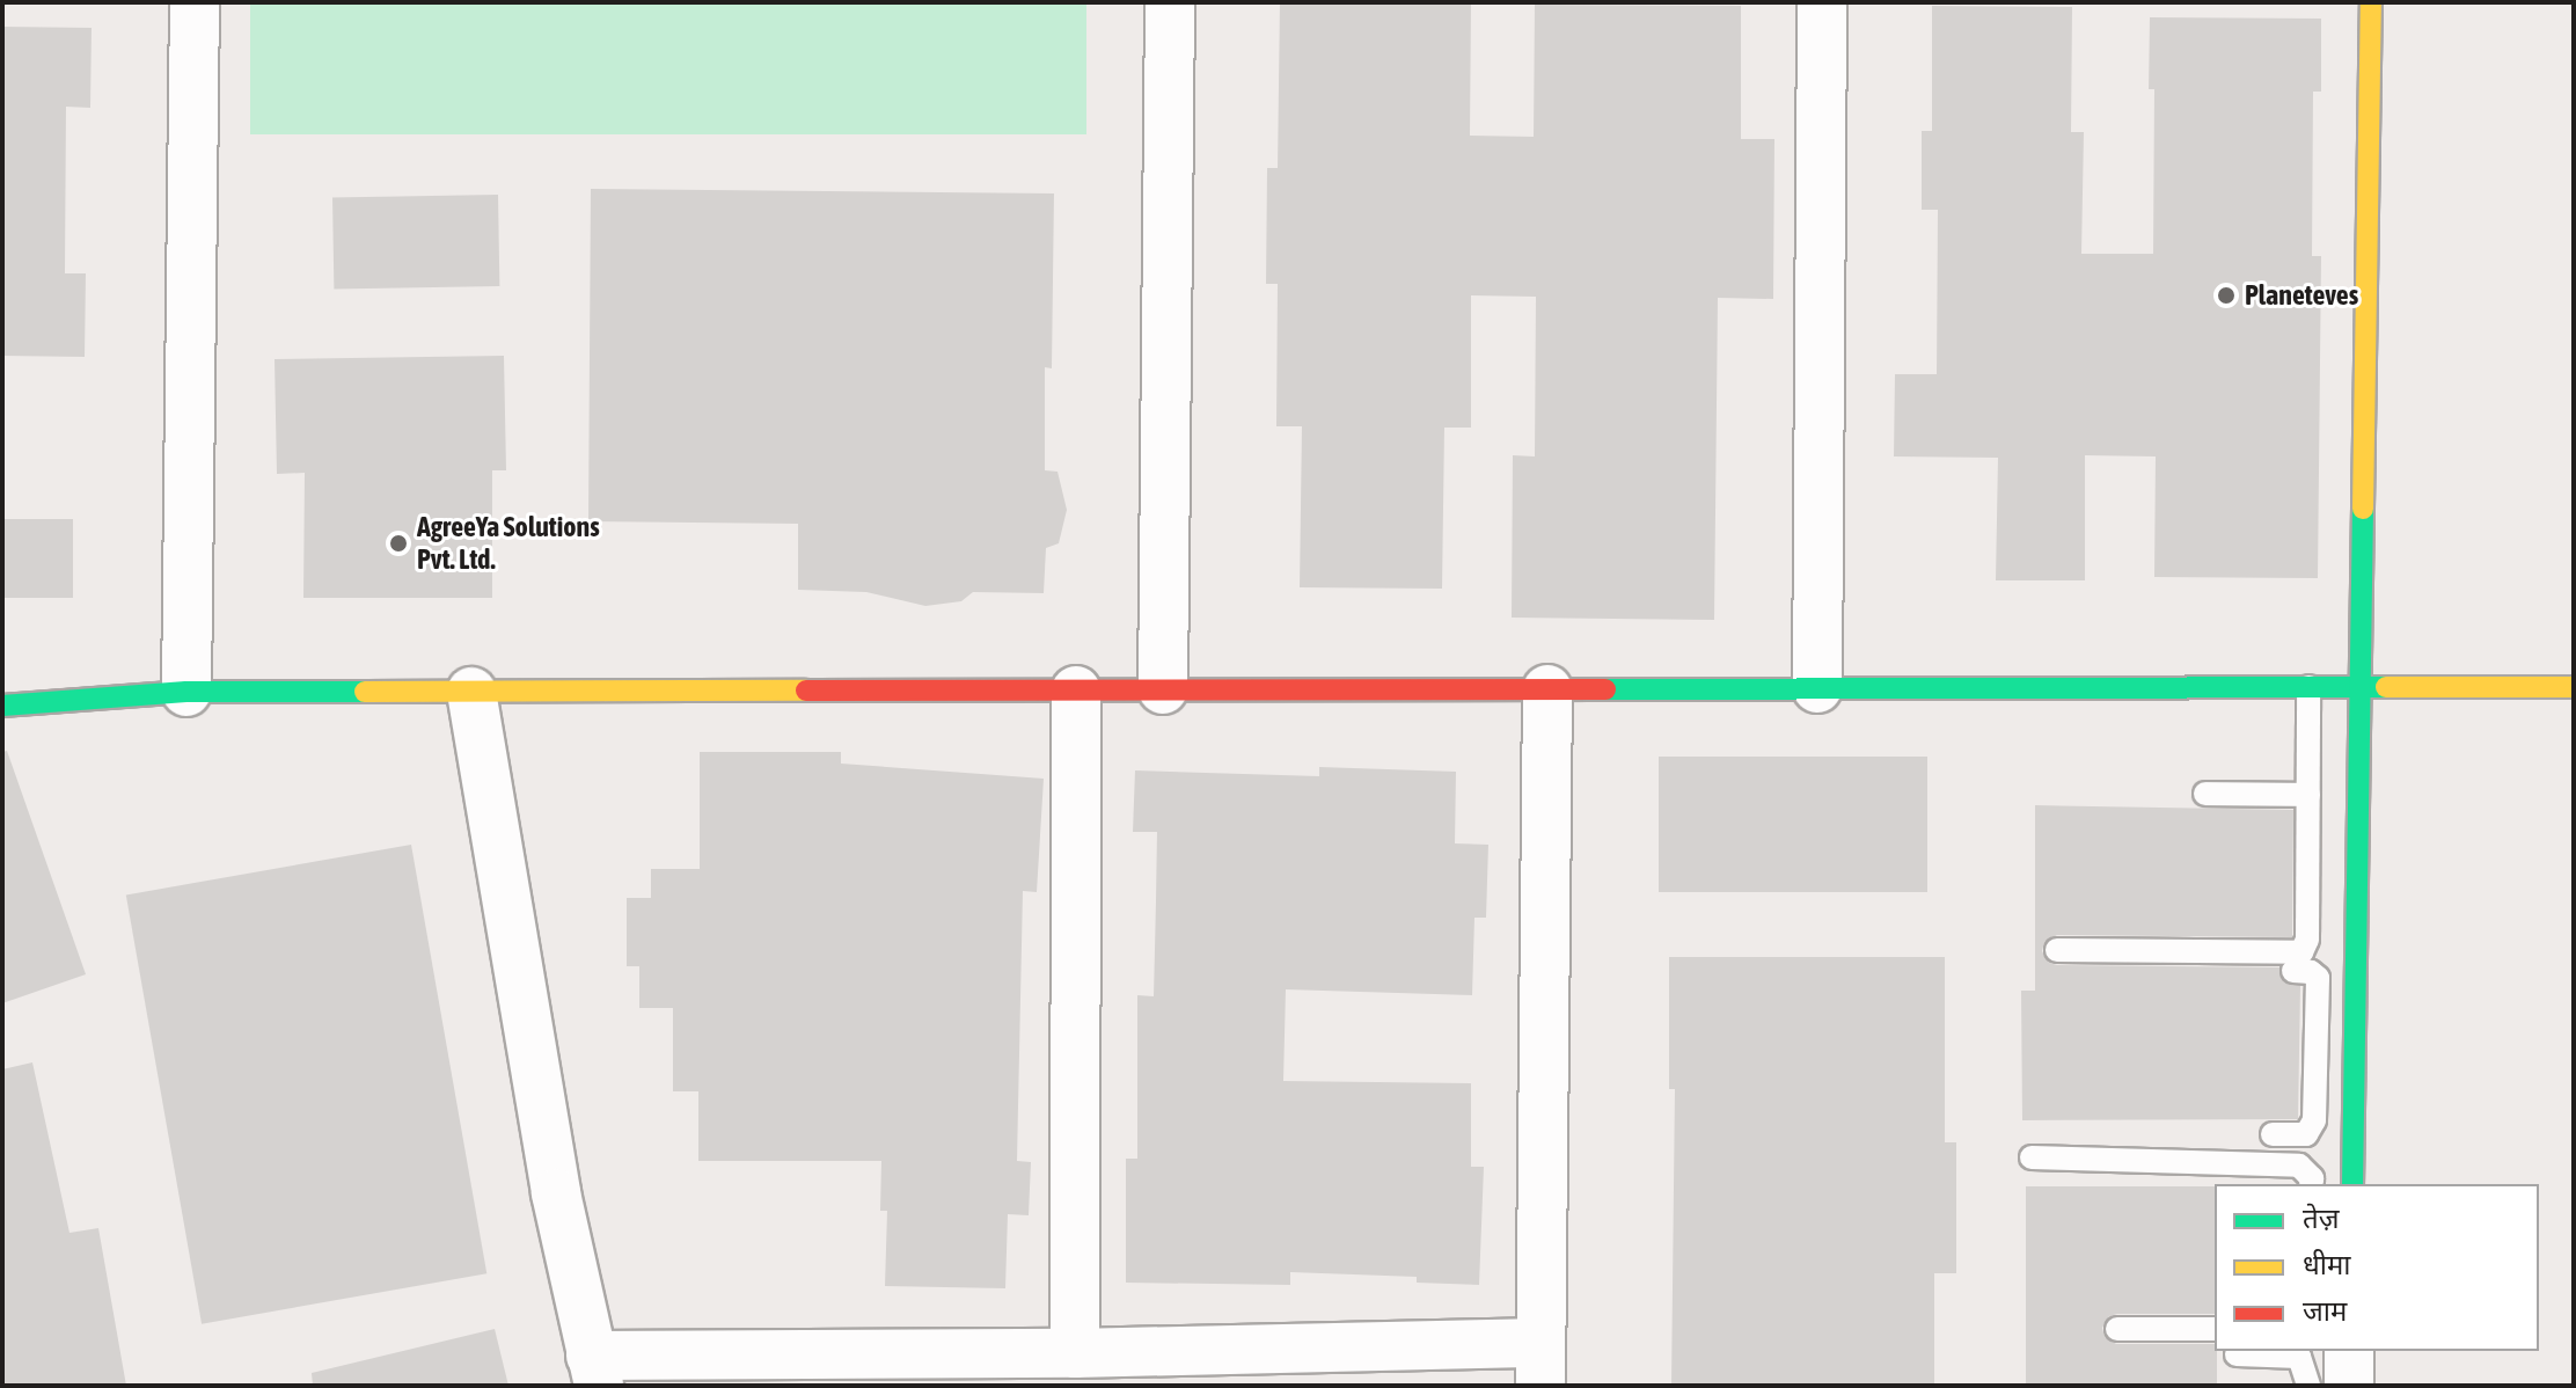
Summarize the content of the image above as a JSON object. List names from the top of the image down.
{
  "places": ["Planeteves", "AgreeYa Solutions Pvt. Ltd."],
  "legend": ["तेज़", "धीमा", "जाम"]
}
